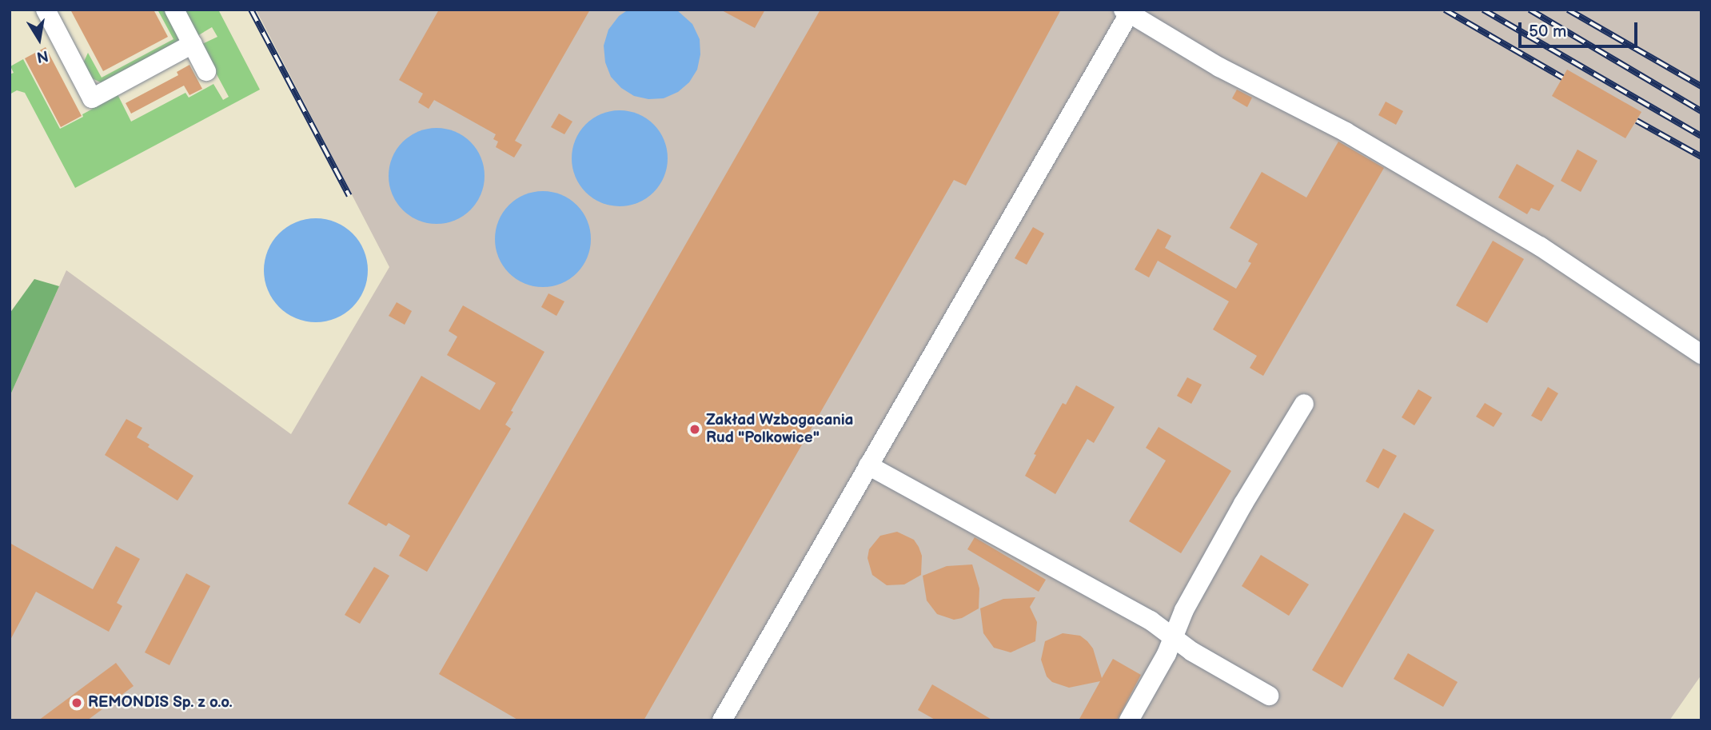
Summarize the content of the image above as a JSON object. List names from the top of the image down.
{
  "places": ["Zakład Wzbogacania Rud \"Polkowice\"", "REMONDIS Sp. z o.o."],
  "scale_bar": "50 m",
  "north": "bottom"
}
